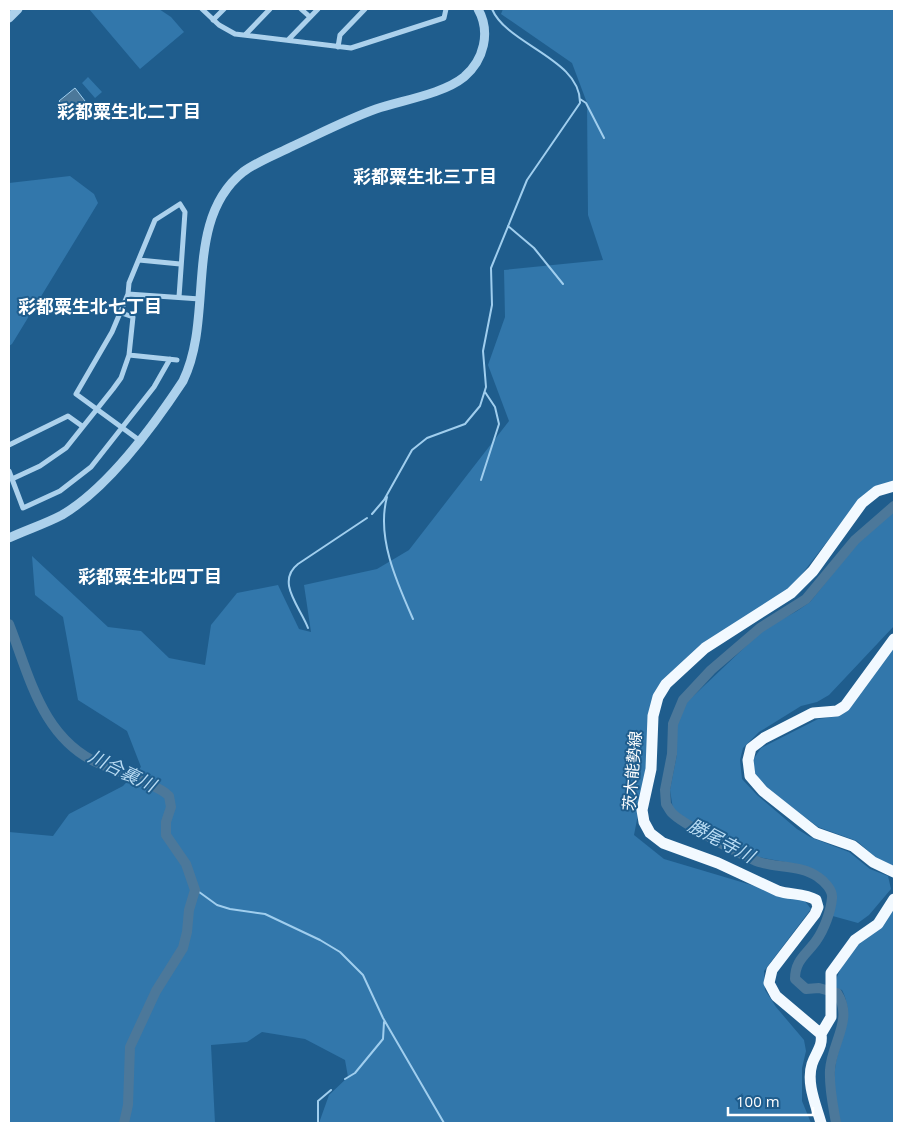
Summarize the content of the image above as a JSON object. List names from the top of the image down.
{
  "streets": {
    "main road": ["茨木能勢線"]
  },
  "districts": [
    "彩都粟生北二丁目",
    "彩都粟生北三丁目",
    "彩都粟生北七丁目",
    "彩都粟生北四丁目"
  ],
  "water": ["川合裏川", "勝尾寺川"],
  "scale_bar": "100 m"
}
